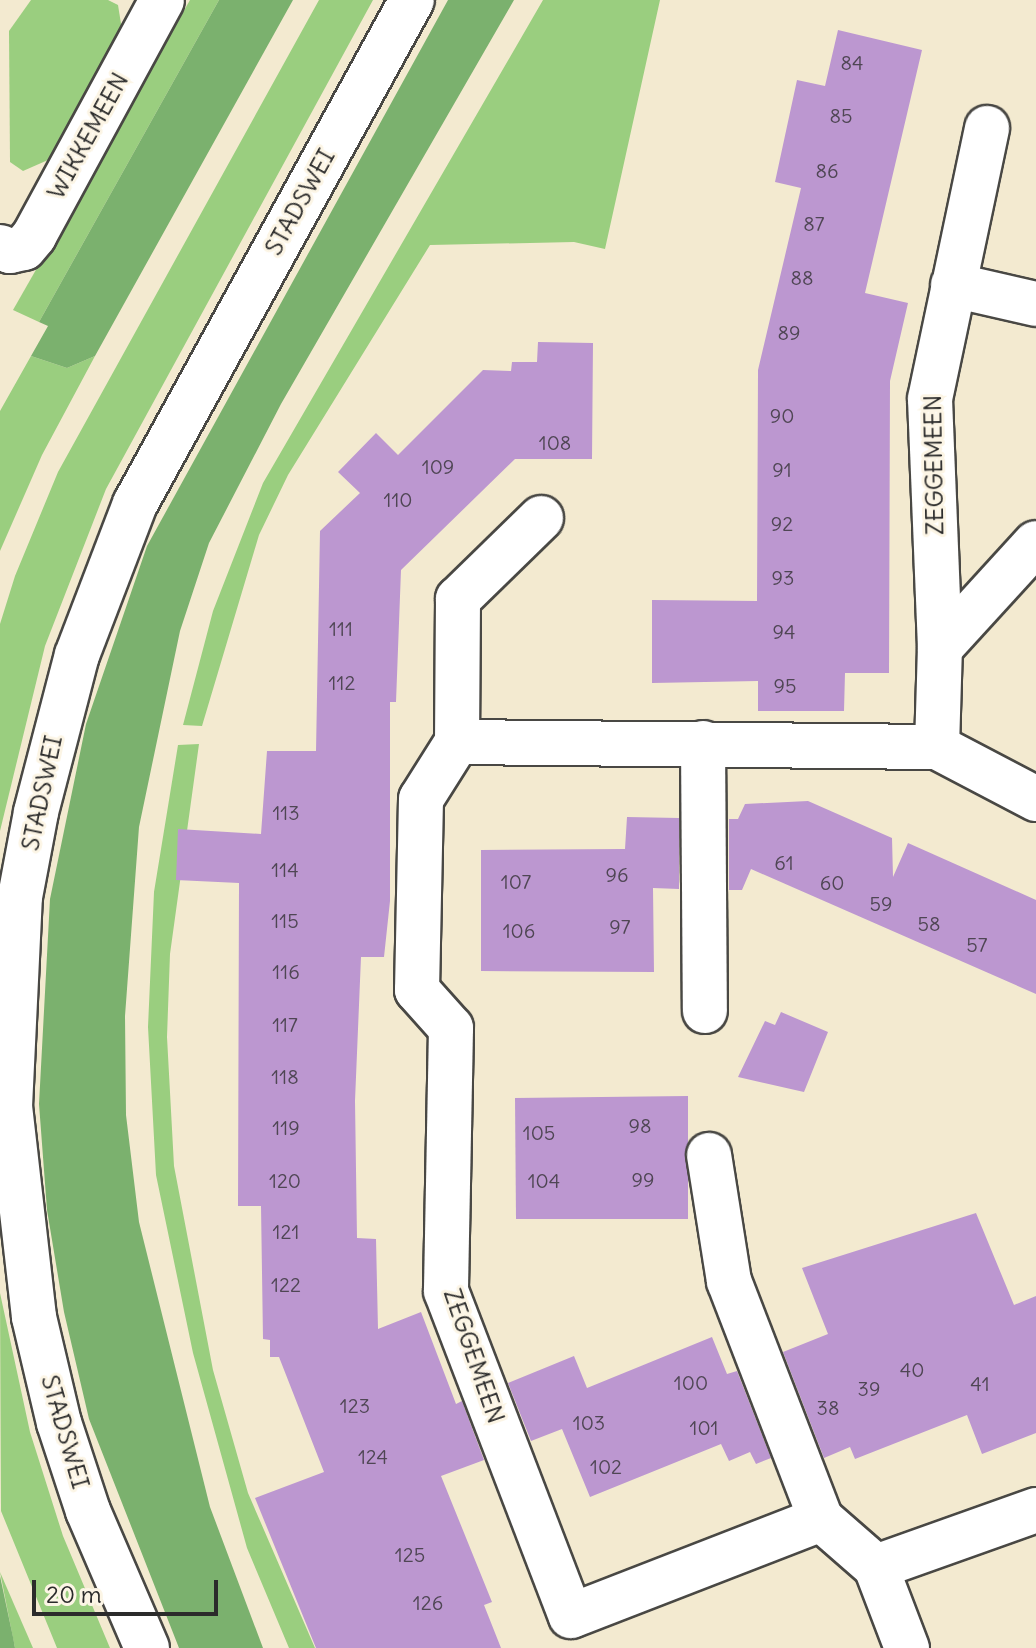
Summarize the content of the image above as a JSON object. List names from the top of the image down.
{
  "streets": {
    "street": ["WIKKEMEEN", "STADSWEI", "ZEGGEMEEN"]
  },
  "house_numbers": [
    "84",
    "85",
    "86",
    "87",
    "88",
    "89",
    "90",
    "108",
    "109",
    "91",
    "110",
    "92",
    "93",
    "111",
    "94",
    "112",
    "95",
    "113",
    "61",
    "114",
    "96",
    "107",
    "60",
    "59",
    "115",
    "58",
    "97",
    "106",
    "57",
    "116",
    "117",
    "118",
    "98",
    "119",
    "105",
    "99",
    "120",
    "104",
    "121",
    "122",
    "40",
    "100",
    "41",
    "39",
    "123",
    "38",
    "103",
    "101",
    "124",
    "102",
    "125",
    "126"
  ],
  "scale_bar": "20 m"
}
